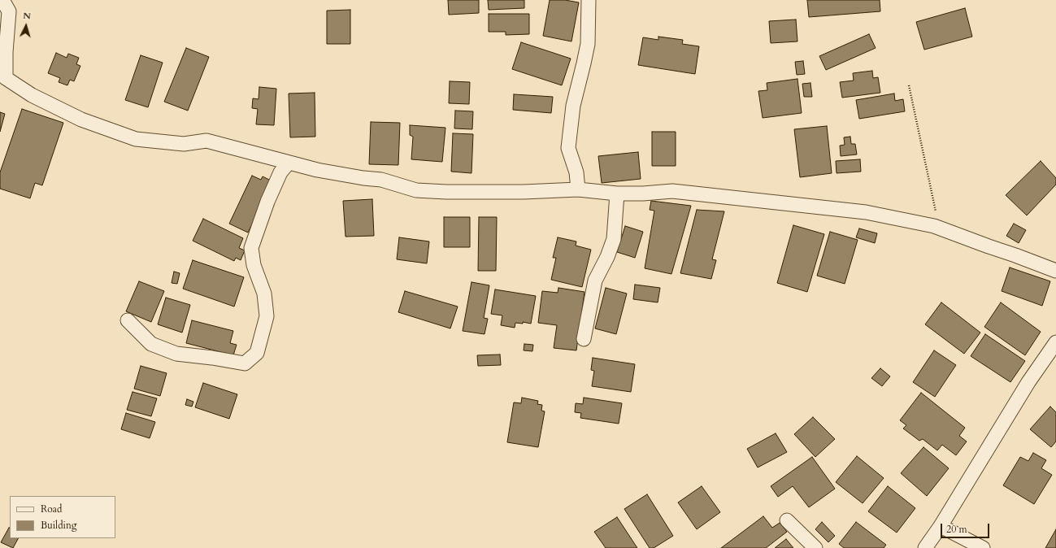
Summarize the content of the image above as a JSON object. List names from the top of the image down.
{
  "legend": ["Road", "Building"],
  "scale_bar": "20 m",
  "north": "top"
}
